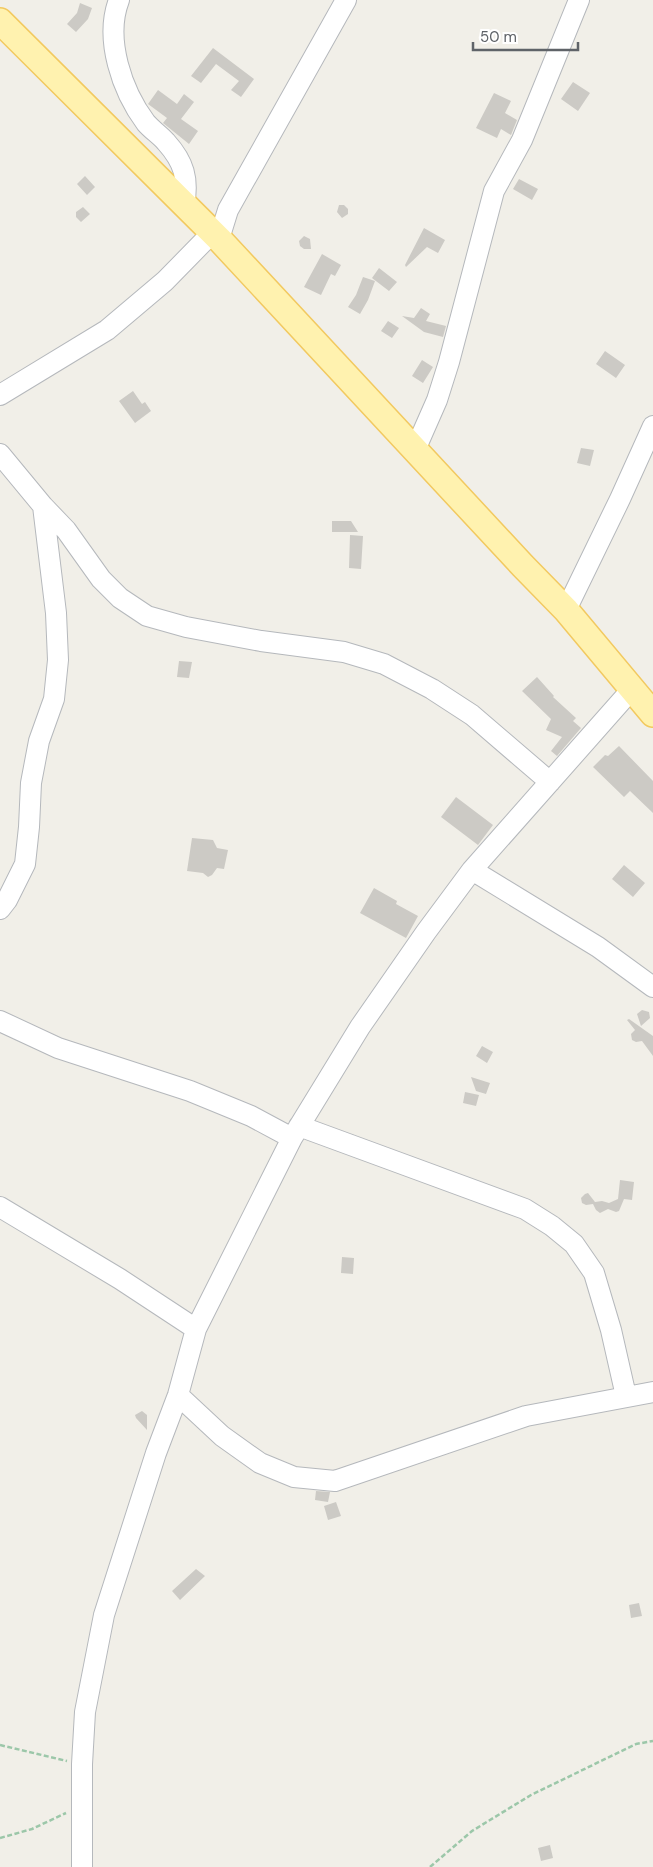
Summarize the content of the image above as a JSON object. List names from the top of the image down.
{
  "scale_bar": "50 m"
}
